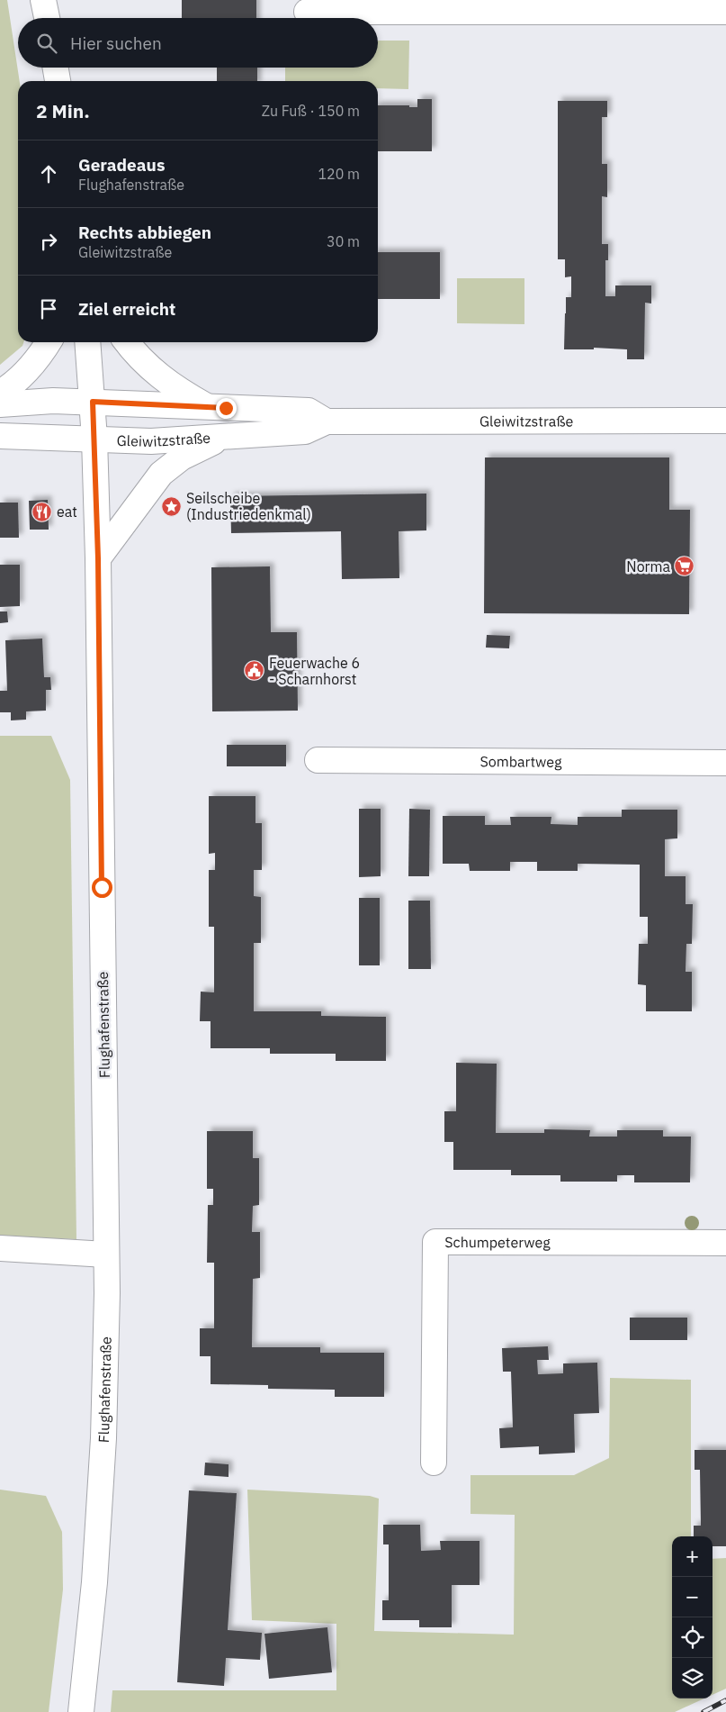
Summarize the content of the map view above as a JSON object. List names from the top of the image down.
{
  "streets": {
    "street": [
      "Gleiwitzstraße",
      "Sombartweg",
      "Flughafenstraße",
      "Schumpeterweg"
    ]
  },
  "crossings": [
    ["Gleiwitzstraße", "Flughafenstraße"]
  ],
  "places": {
    "place": ["Seilscheibe (Industriedenkmal)"],
    "restaurant": ["eat"],
    "supermarket": ["Norma"],
    "public building": ["Feuerwache 6 - Scharnhorst"]
  },
  "page": {
    "search": "Hier suchen",
    "heading": ["2 Min.", "Zu Fuß · 150 m"],
    "list": [
      ["Geradeaus", "Flughafenstraße", "120 m"],
      ["Rechts abbiegen", "Gleiwitzstraße", "30 m"],
      "Ziel erreicht"
    ],
    "map_buttons": ["+", "−"]
  }
}
